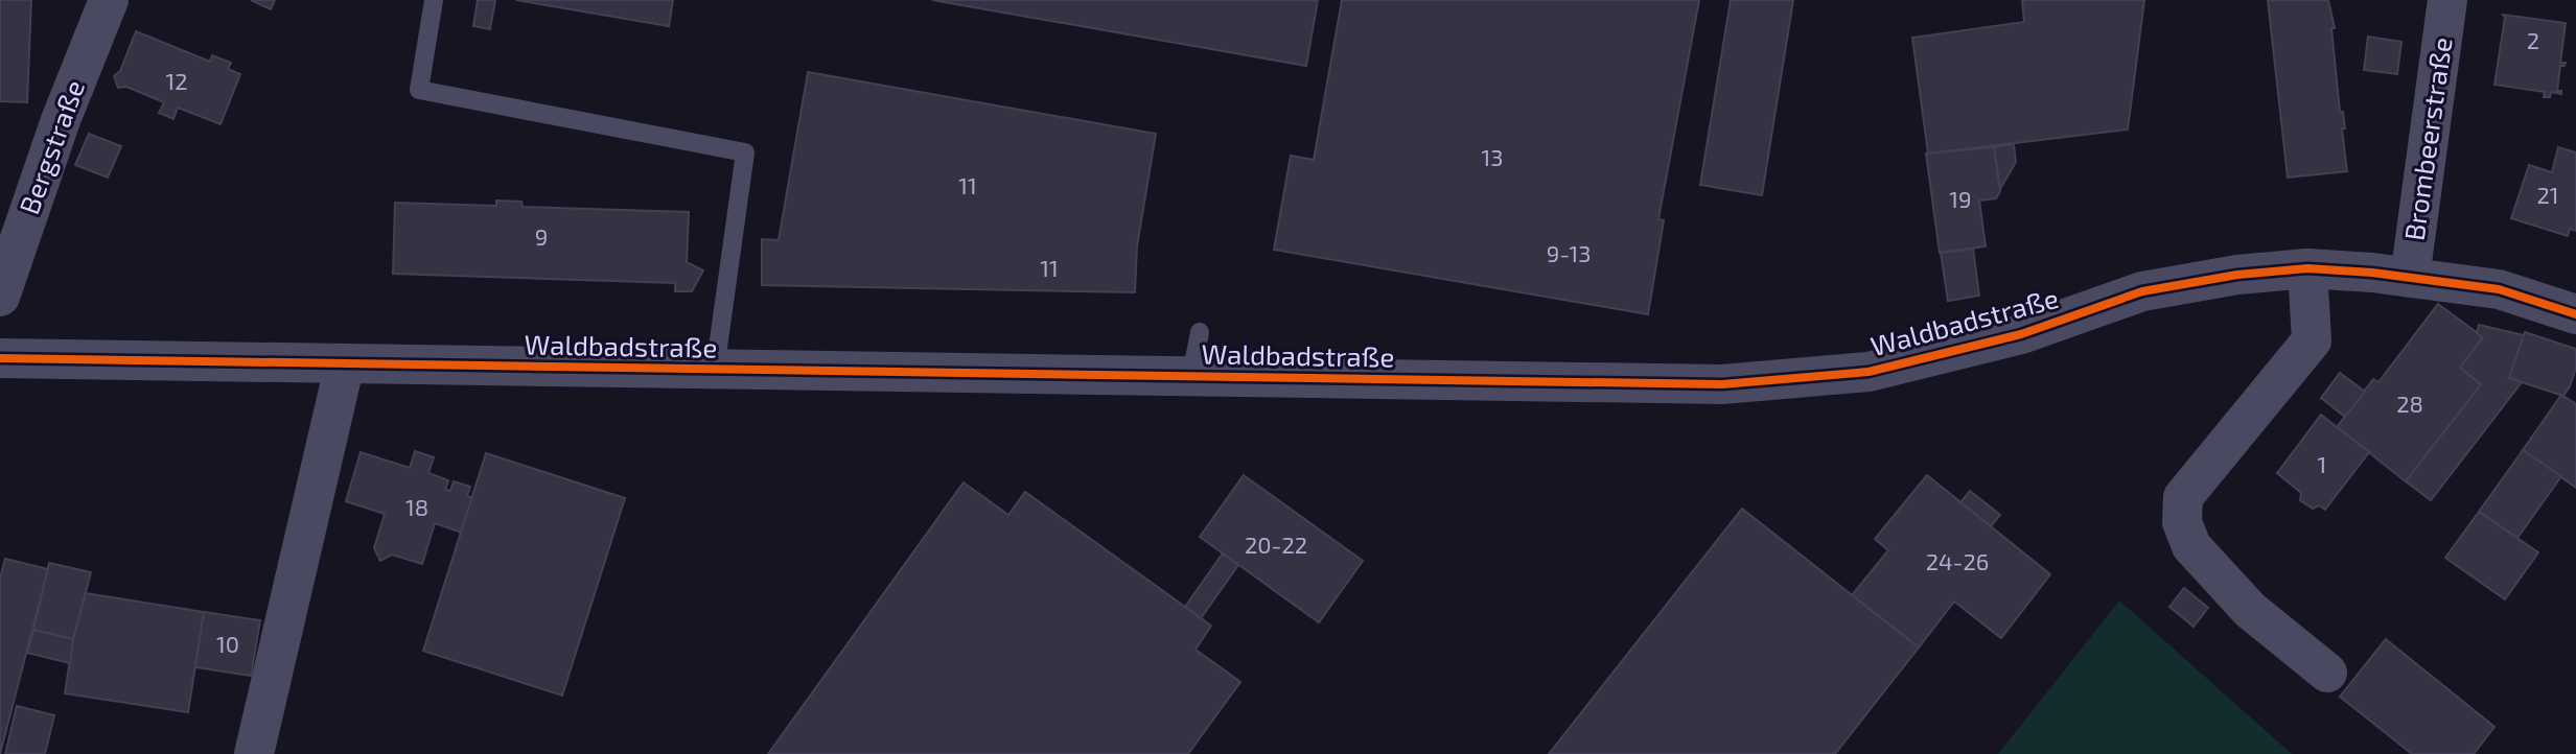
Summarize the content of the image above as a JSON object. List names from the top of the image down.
{
  "streets": {
    "street": ["Brombeerstraße", "Bergstraße", "Waldbadstraße"]
  },
  "crossings": [
    ["Brombeerstraße", "Waldbadstraße"]
  ],
  "house_numbers": [
    "2",
    "12",
    "13",
    "11",
    "21",
    "19",
    "9",
    "9-13",
    "11",
    "28",
    "1",
    "18",
    "20-22",
    "24-26",
    "10"
  ]
}
